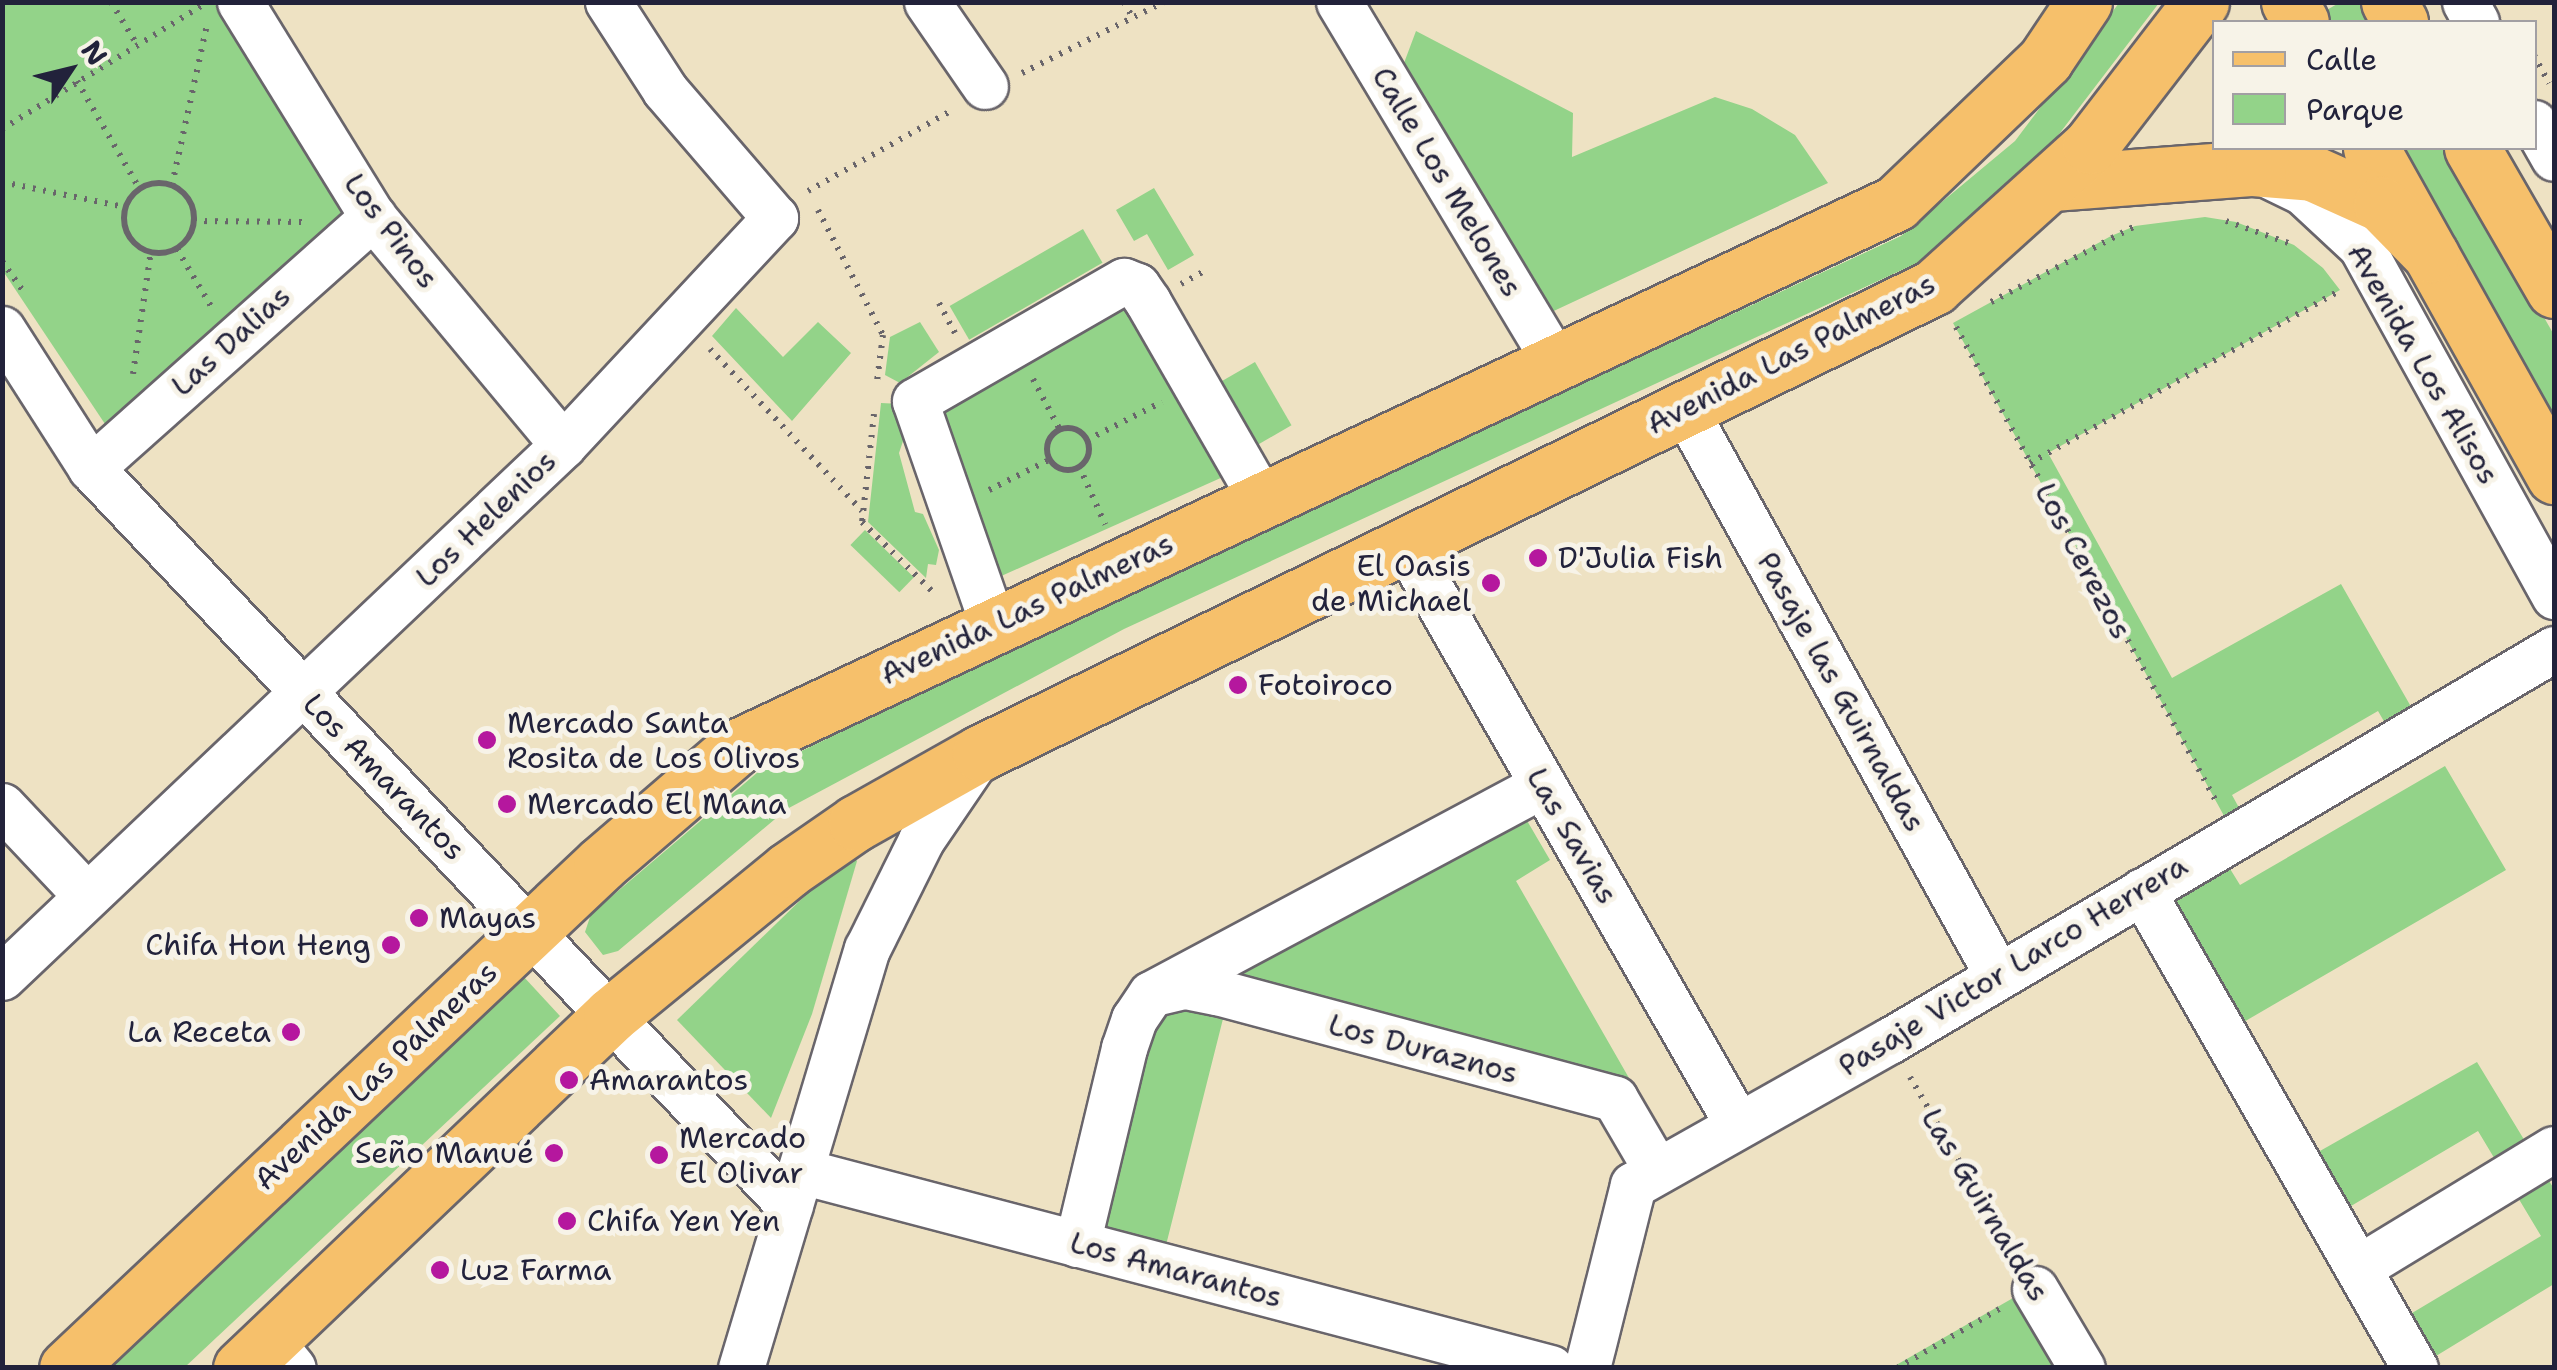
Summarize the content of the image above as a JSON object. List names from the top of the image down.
{
  "streets": {
    "main road": ["Avenida Las Palmeras", "Avenida Los Alisos"],
    "street": [
      "Calle Los Melones",
      "Los Pinos",
      "Las Dalias",
      "Los Helenios",
      "Pasaje las Guirnaldas",
      "Los Amarantos",
      "Las Savias",
      "Pasaje Victor Larco Herrera",
      "Los Duraznos",
      "Las Guirnaldas"
    ],
    "path": ["Los Cerezos"]
  },
  "crossings": [
    ["Calle Los Melones", "Avenida Las Palmeras"],
    ["Los Pinos", "Las Dalias"],
    ["Los Pinos", "Los Helenios"],
    ["Las Dalias", "Los Amarantos"],
    ["Avenida Las Palmeras", "Los Cerezos"],
    ["Avenida Las Palmeras", "Pasaje las Guirnaldas"],
    ["Avenida Las Palmeras", "Los Amarantos"],
    ["Avenida Las Palmeras", "Las Savias"],
    ["Los Helenios", "Los Amarantos"],
    ["Los Cerezos", "Pasaje Victor Larco Herrera"],
    ["Pasaje las Guirnaldas", "Pasaje Victor Larco Herrera"],
    ["Las Savias", "Pasaje Victor Larco Herrera"],
    ["Pasaje Victor Larco Herrera", "Los Duraznos"],
    ["Pasaje Victor Larco Herrera", "Las Guirnaldas"]
  ],
  "places": [
    "D'Julia Fish",
    "El Oasis de Michael",
    "Fotoiroco",
    "Mercado Santa Rosita de Los Olivos",
    "Mercado El Mana",
    "Mayas",
    "Chifa Hon Heng",
    "La Receta",
    "Amarantos",
    "Seño Manué",
    "Mercado El Olivar",
    "Chifa Yen Yen",
    "Luz Farma"
  ],
  "legend": ["Calle", "Parque"],
  "north": "top right"
}
